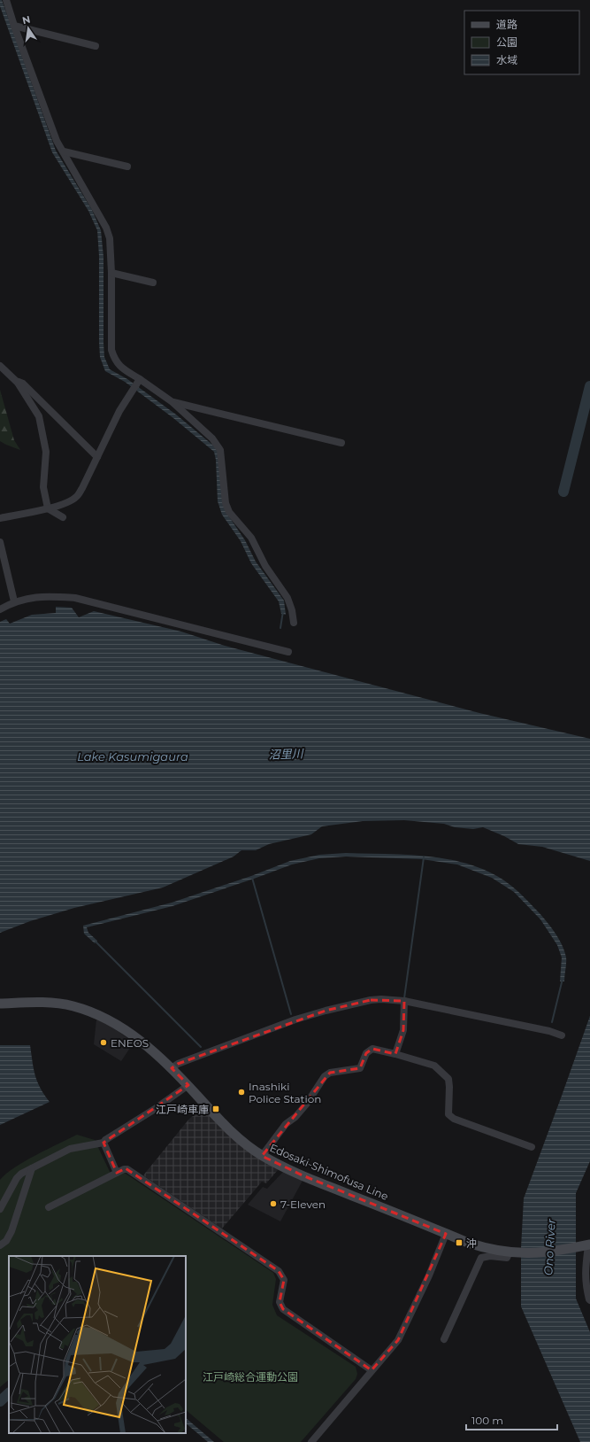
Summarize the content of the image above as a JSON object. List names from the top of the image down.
{
  "streets": {
    "main road": ["Edosaki-Shimofusa Line"]
  },
  "water": ["沼里川", "Lake Kasumigaura", "Ono River"],
  "parks": ["江戸崎総合運動公園"],
  "places": {
    "other": ["ENEOS", "Inashiki Police Station", "7-Eleven"],
    "transit": ["江戸崎車庫", "沖"]
  },
  "legend": ["道路", "公園", "水域"],
  "scale_bar": "100 m",
  "north": "top"
}
